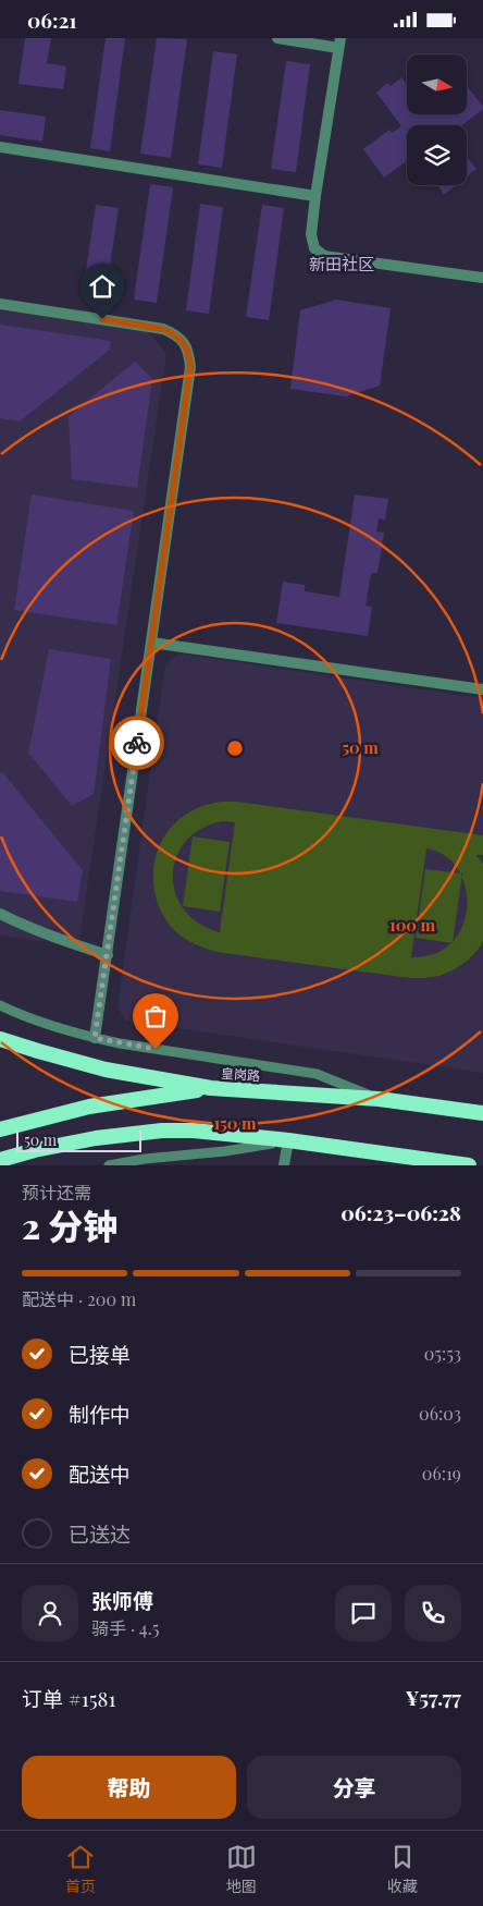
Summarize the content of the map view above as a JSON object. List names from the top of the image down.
{
  "streets": {
    "highway": ["皇岗路"]
  },
  "districts": ["新田社区"],
  "scale_bar": "50 m",
  "north": "right",
  "page": {
    "status": "06:21",
    "scale": "50 m",
    "heading": ["2 分钟", "预计还需", "06:23–06:28"],
    "panel": [
      "张师傅",
      "骑手 · 4.5",
      "订单 #1581",
      "¥57.77"
    ],
    "bar": "配送中 · 200 m",
    "list": [
      ["已接单", "05:53"],
      ["制作中", "06:03"],
      ["配送中", "06:19"],
      "已送达"
    ],
    "buttons": ["帮助", "分享"],
    "tabs": ["首页", "地图", "收藏"]
  },
  "rings": ["50 m", "100 m", "150 m"]
}
